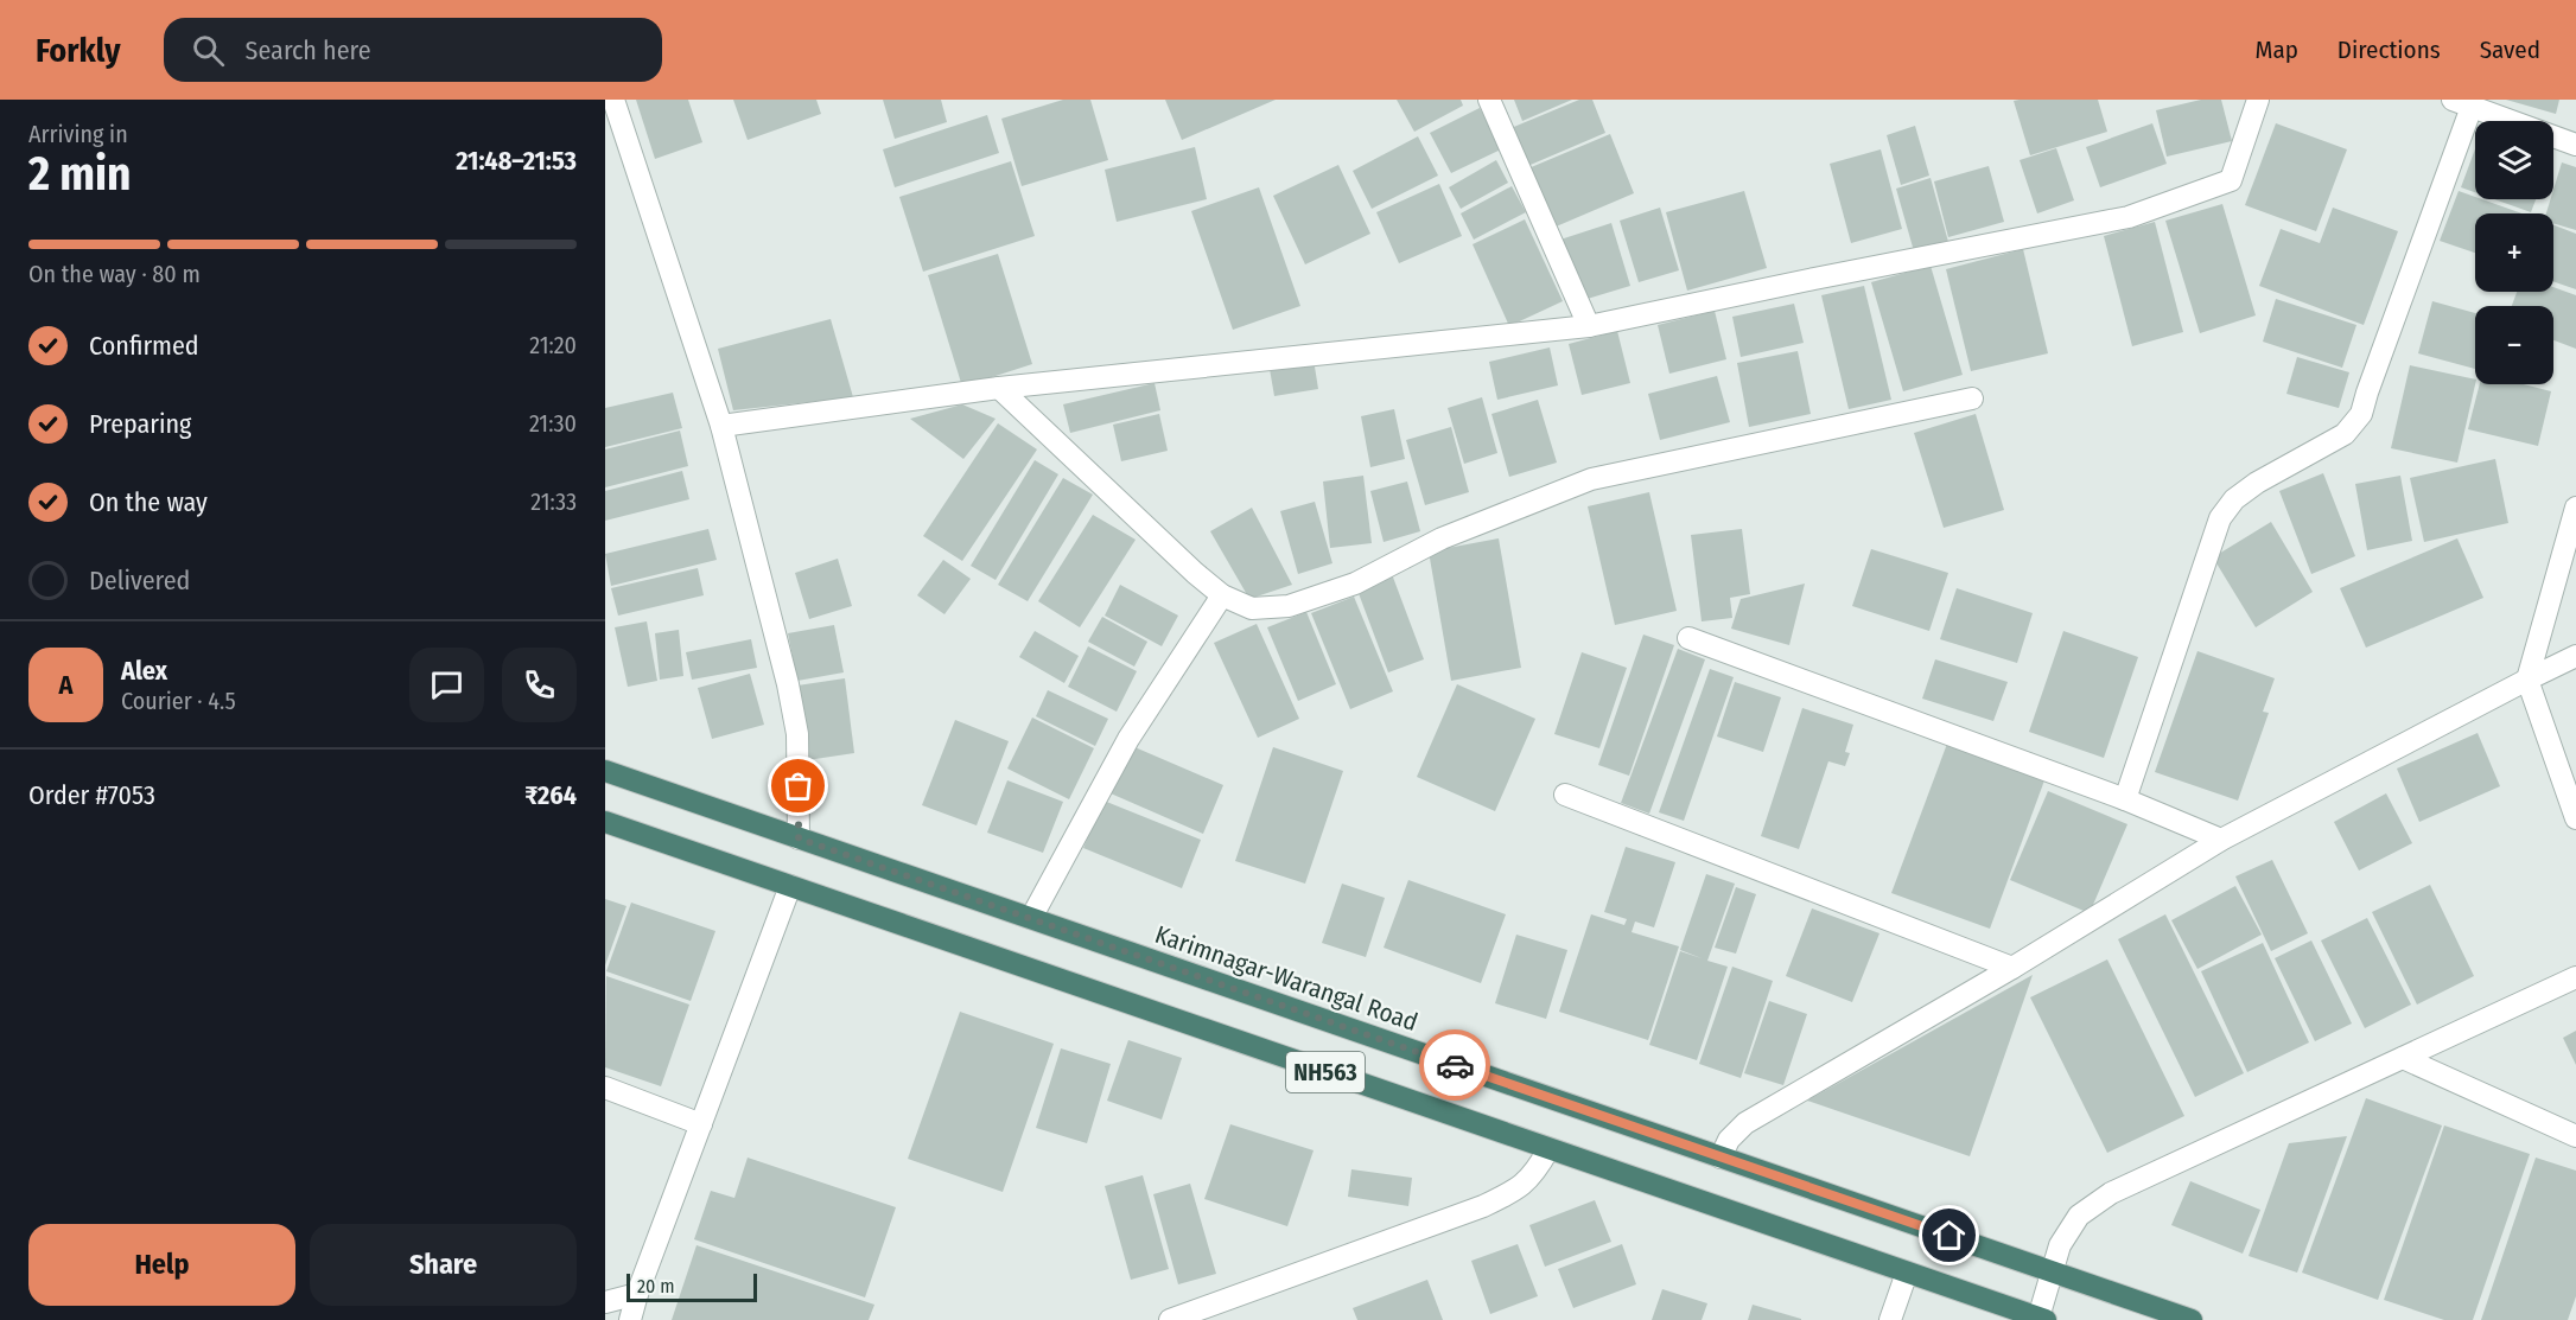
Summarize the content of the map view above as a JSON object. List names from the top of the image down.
{
  "streets": {
    "highway": ["Karimnagar-Warangal Road", "NH563"]
  },
  "scale_bar": "20 m",
  "page": {
    "header": "Forkly",
    "search": "Search here",
    "nav": ["Map", "Directions", "Saved"],
    "heading": ["2 min", "Arriving in", "21:48–21:53"],
    "panel": [
      "Alex",
      "Courier · 4.5",
      "Order #7053",
      "₹264"
    ],
    "map_buttons": ["+", "−"],
    "bar": "On the way · 80 m",
    "list": [
      ["Confirmed", "21:20"],
      ["Preparing", "21:30"],
      ["On the way", "21:33"],
      "Delivered"
    ],
    "round": "A",
    "buttons": ["Help", "Share"],
    "scale": "20 m"
  }
}
